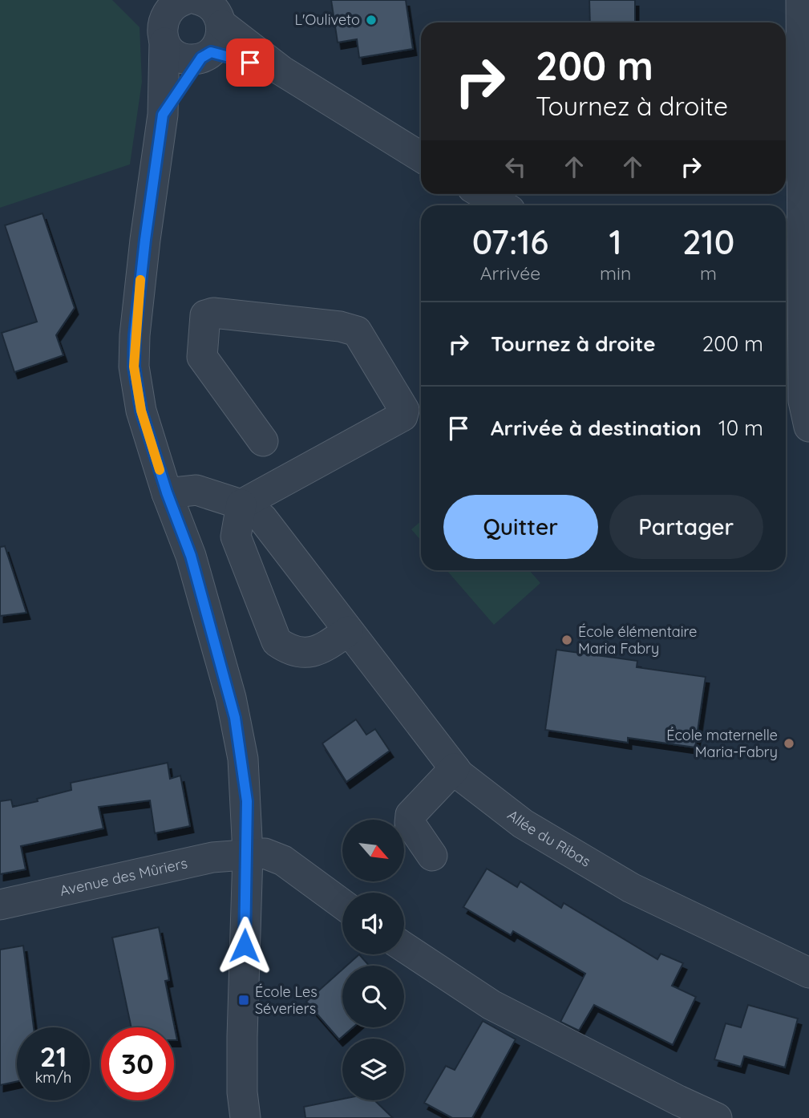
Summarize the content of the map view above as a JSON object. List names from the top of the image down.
{
  "streets": {
    "street": ["Allée du Ribas", "Avenue des Mûriers"]
  },
  "places": {
    "other": ["L'Ouliveto", "École élémentaire Maria Fabry", "École maternelle Maria-Fabry"],
    "transit": ["École Les Séveriers"]
  },
  "north": "bottom right",
  "page": {
    "turn": ["200 m", "Tournez à droite"],
    "eta": [
      "07:16",
      "Arrivée",
      "1",
      "min",
      "210",
      "m"
    ],
    "list": [
      {
        "name": "Tournez à droite",
        "value": "200 m"
      },
      {
        "name": "Arrivée à destination",
        "value": "10 m"
      }
    ],
    "buttons": ["Quitter", "Partager"],
    "speed": "21 km/h",
    "limit": "30"
  }
}
